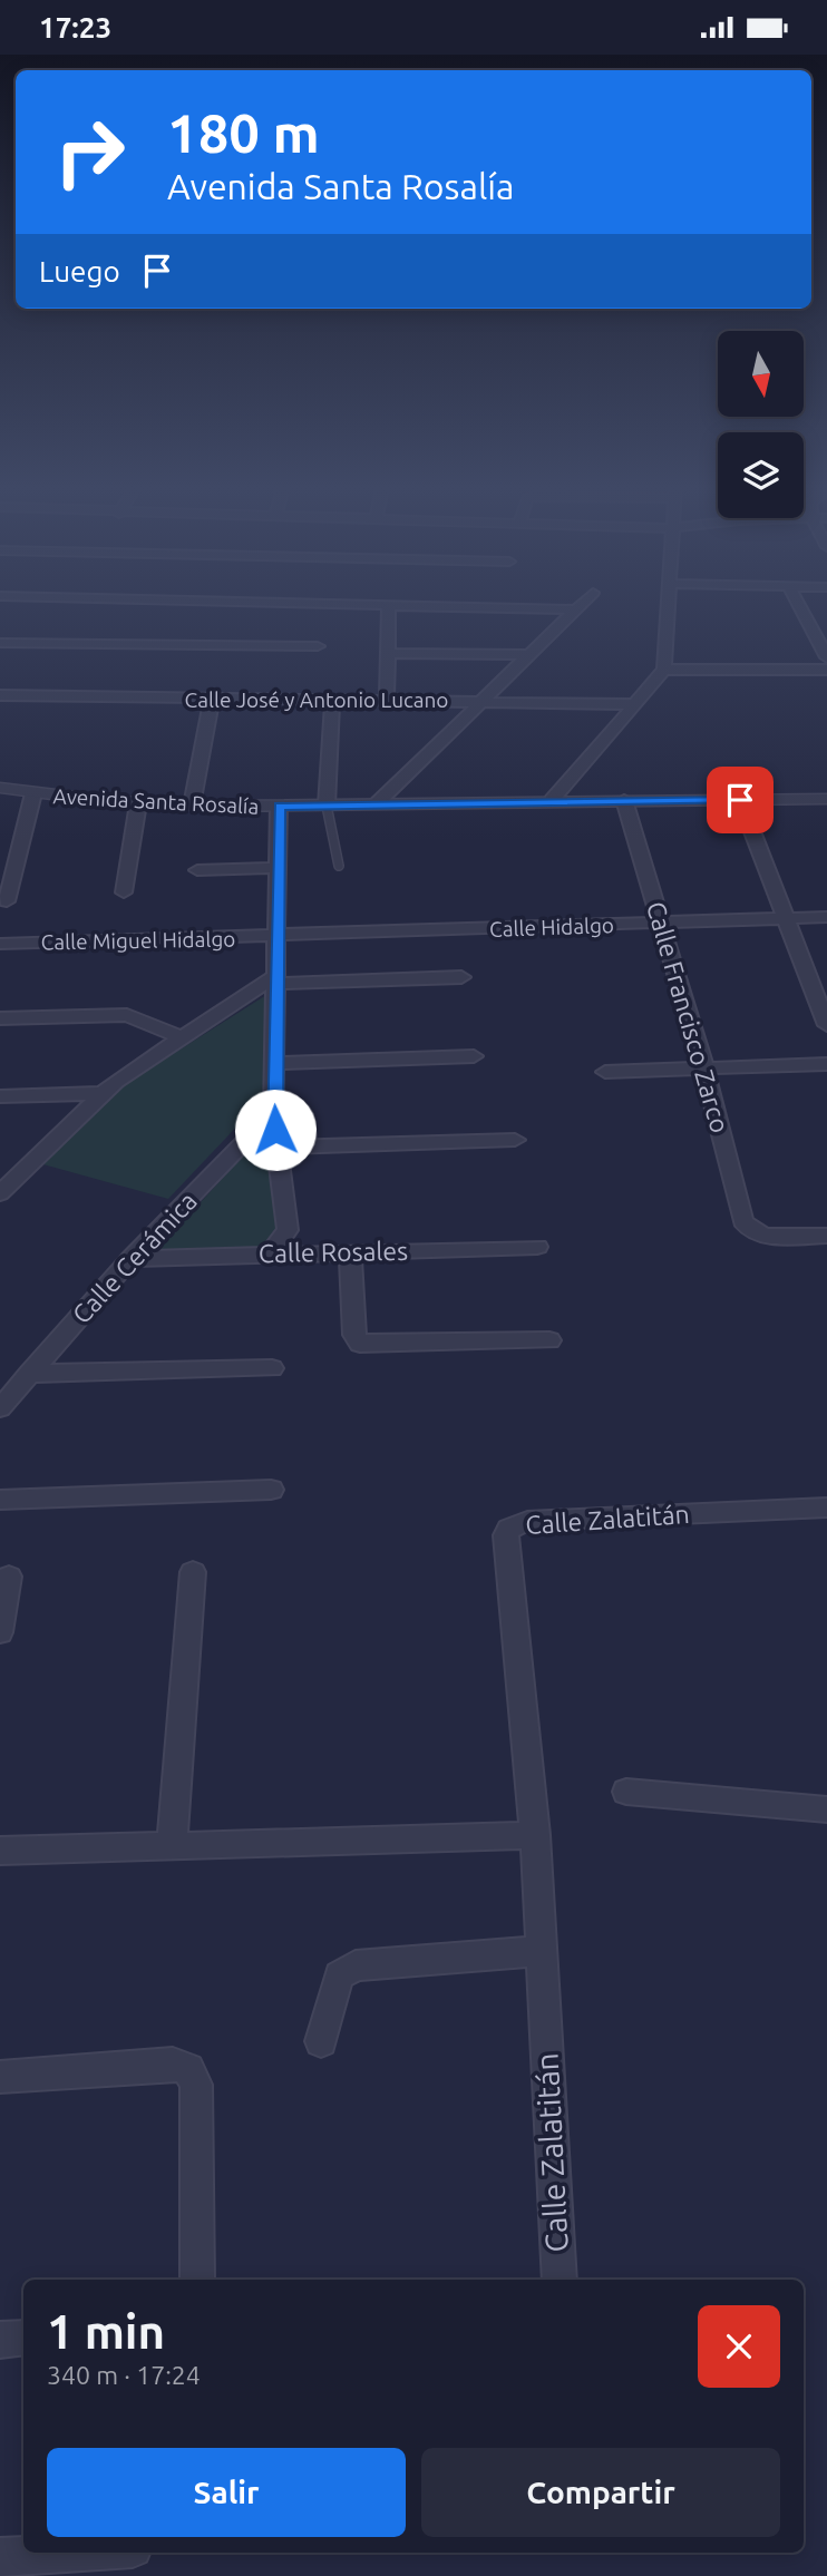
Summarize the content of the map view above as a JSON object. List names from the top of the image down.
{
  "streets": {
    "street": [
      "Calle José y Antonio Lucano",
      "Avenida Santa Rosalía",
      "Calle Hidalgo",
      "Calle Miguel Hidalgo",
      "Calle Francisco Zarco",
      "Calle Rosales",
      "Calle Cerámica",
      "Calle Zalatitán"
    ]
  },
  "crossings": [
    ["Avenida Santa Rosalía", "Calle Francisco Zarco"],
    ["Calle Hidalgo", "Calle Miguel Hidalgo"],
    ["Calle Hidalgo", "Calle Francisco Zarco"],
    ["Calle Rosales", "Calle Cerámica"]
  ],
  "north": "bottom",
  "page": {
    "status": "17:23",
    "turn": ["180 m", "Avenida Santa Rosalía"],
    "then": "Luego",
    "heading": ["1 min", "340 m · 17:24"],
    "buttons": ["Salir", "Compartir"]
  }
}
